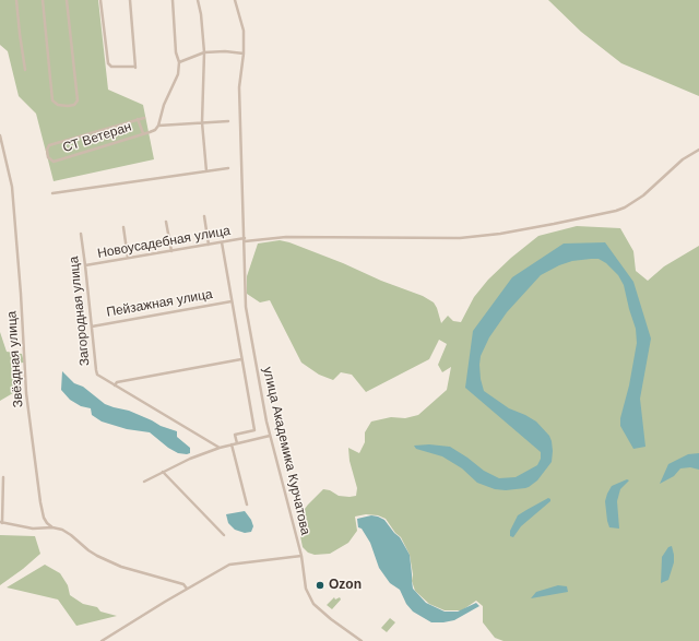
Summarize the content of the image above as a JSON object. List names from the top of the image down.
{
  "streets": {
    "street": [
      "СТ Ветеран",
      "Новоусадебная улица",
      "Пейзажная улица",
      "Загородная улица",
      "Звёздная улица",
      "улица Академика Курчатова"
    ]
  },
  "crossings": [
    ["Новоусадебная улица", "Загородная улица"],
    ["Новоусадебная улица", "улица Академика Курчатова"],
    ["Пейзажная улица", "Загородная улица"]
  ],
  "places": ["Ozon"]
}
